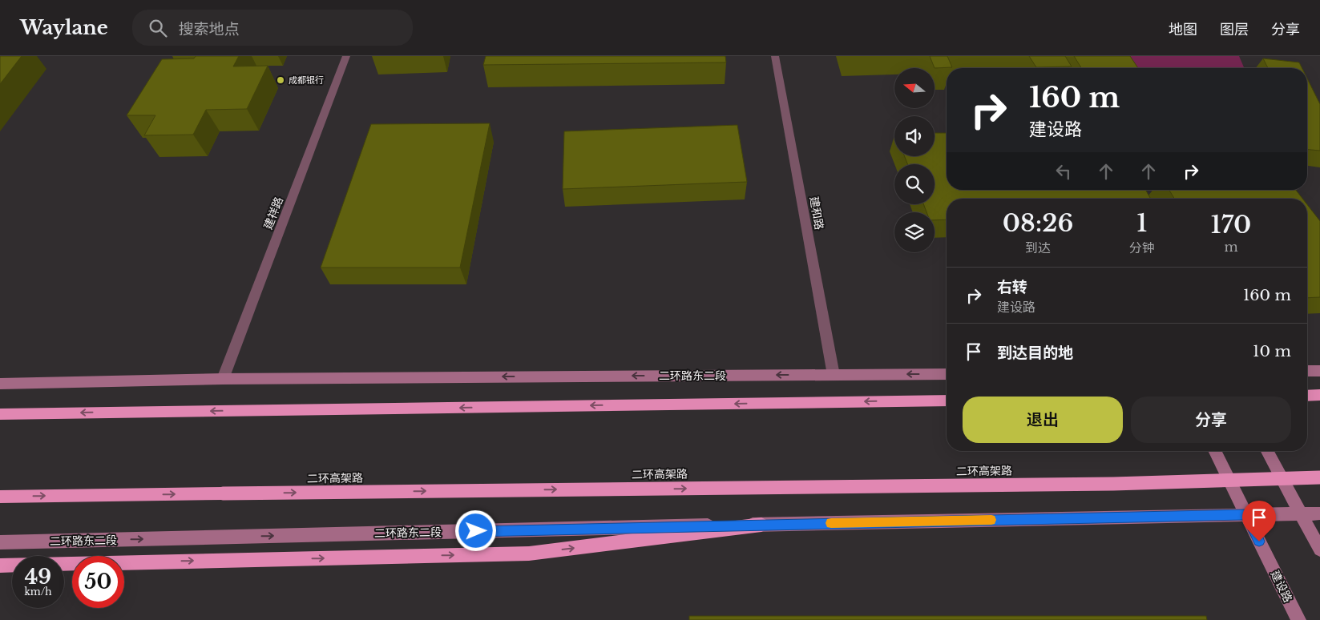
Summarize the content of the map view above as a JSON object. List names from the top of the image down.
{
  "streets": {
    "highway": ["二环高架路"],
    "main road": ["二环路东二段", "建设路"],
    "street": ["建祥路", "建和路"]
  },
  "crossings": [
    ["建祥路", "二环路东二段"],
    ["建和路", "二环路东二段"],
    ["二环路东二段", "建设路"]
  ],
  "places": ["成都银行"],
  "north": "left",
  "page": {
    "header": "Waylane",
    "search": "搜索地点",
    "nav": ["地图", "图层", "分享"],
    "turn": ["160 m", "建设路"],
    "eta": [
      "08:26",
      "到达",
      "1",
      "分钟",
      "170",
      "m"
    ],
    "list": [
      {
        "name": "右转",
        "note": "建设路",
        "value": "160 m"
      },
      {
        "name": "到达目的地",
        "value": "10 m"
      }
    ],
    "buttons": ["退出", "分享"],
    "speed": "49 km/h",
    "limit": "50"
  }
}
